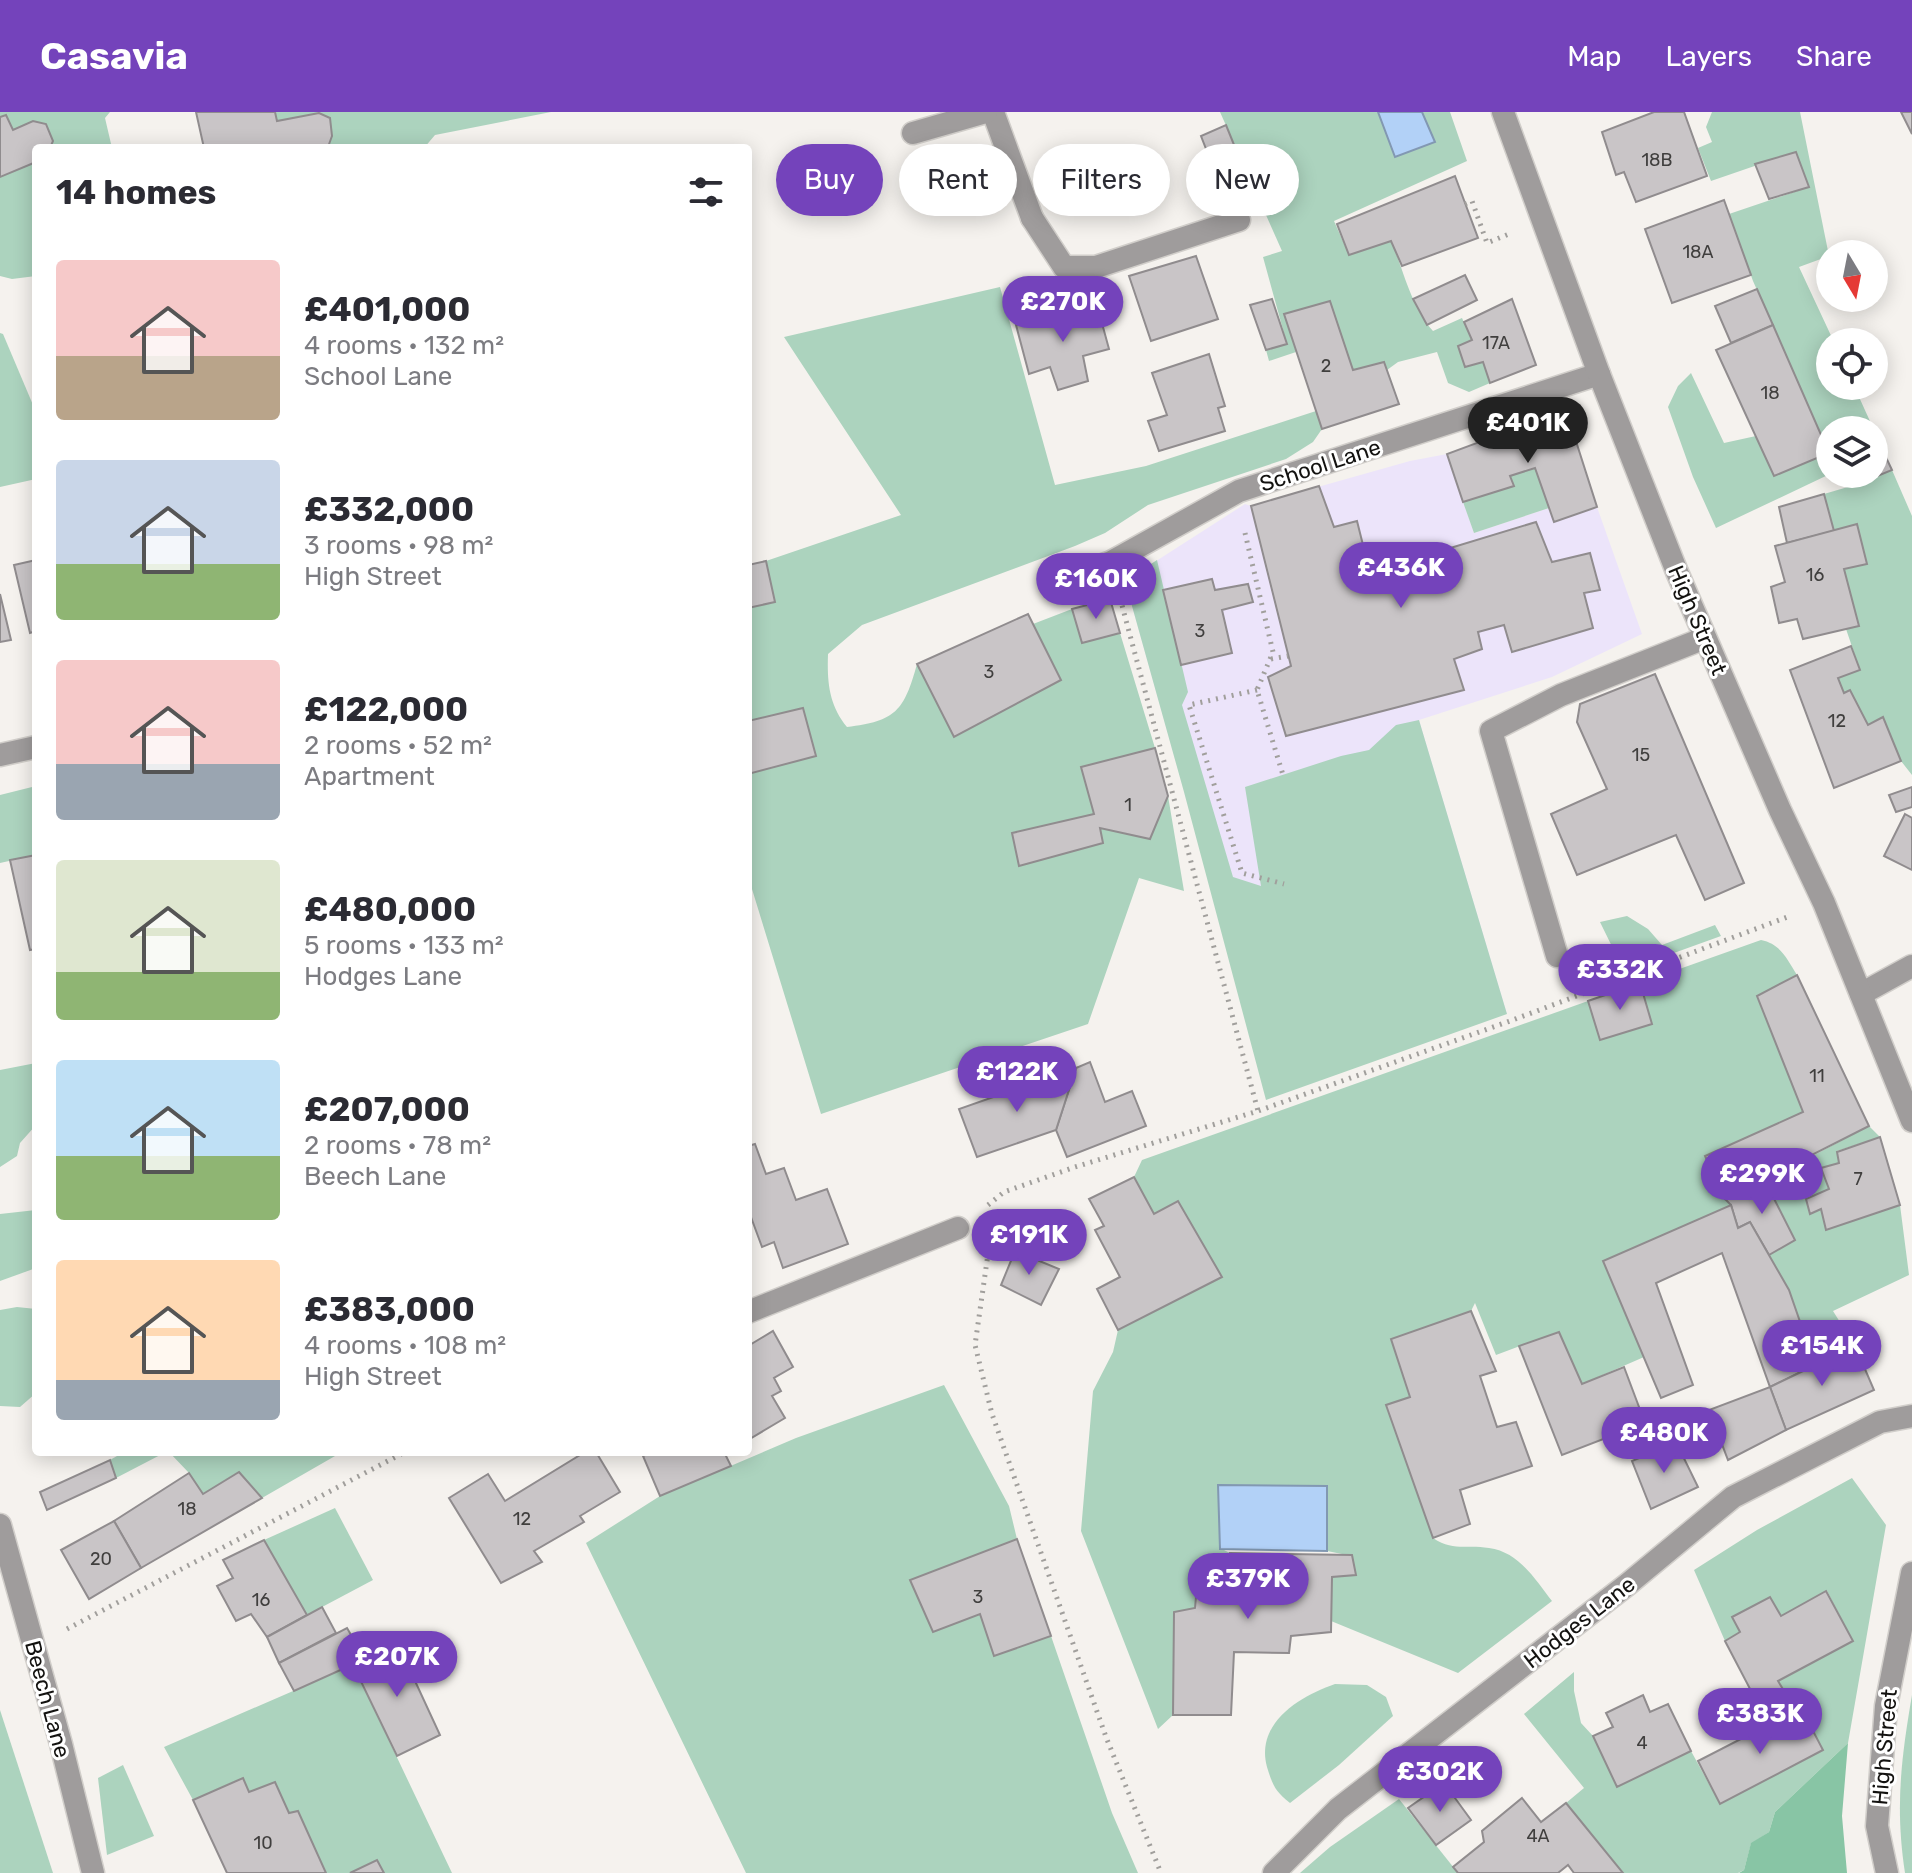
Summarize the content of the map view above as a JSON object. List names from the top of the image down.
{
  "streets": {
    "street": [
      "School Lane",
      "High Street",
      "Hodges Lane",
      "Beech Lane"
    ]
  },
  "crossings": [
    ["School Lane", "High Street"]
  ],
  "house_numbers": [
    "18B",
    "18A",
    "17A",
    "2",
    "18",
    "16",
    "3",
    "3",
    "12",
    "15",
    "1",
    "11",
    "7",
    "18",
    "12",
    "20",
    "3",
    "16",
    "4",
    "4A",
    "10"
  ],
  "north": "bottom",
  "page": {
    "header": "Casavia",
    "nav": ["Map", "Layers", "Share"],
    "chip": [
      "Buy",
      "Rent",
      "Filters",
      "New"
    ],
    "heading": "14 homes",
    "list": [
      {
        "name": "£401,000",
        "note": "4 rooms · 132 m² · School Lane"
      },
      {
        "name": "£332,000",
        "note": "3 rooms · 98 m² · High Street"
      },
      {
        "name": "£122,000",
        "note": "2 rooms · 52 m² · Apartment"
      },
      {
        "name": "£480,000",
        "note": "5 rooms · 133 m² · Hodges Lane"
      },
      {
        "name": "£207,000",
        "note": "2 rooms · 78 m² · Beech Lane"
      },
      {
        "name": "£383,000",
        "note": "4 rooms · 108 m² · High Street"
      }
    ],
    "price": [
      "£270K",
      "£401K",
      "£436K",
      "£160K",
      "£332K",
      "£122K",
      "£299K",
      "£191K",
      "£154K",
      "£480K",
      "£379K",
      "£207K",
      "£383K",
      "£302K"
    ]
  }
}
